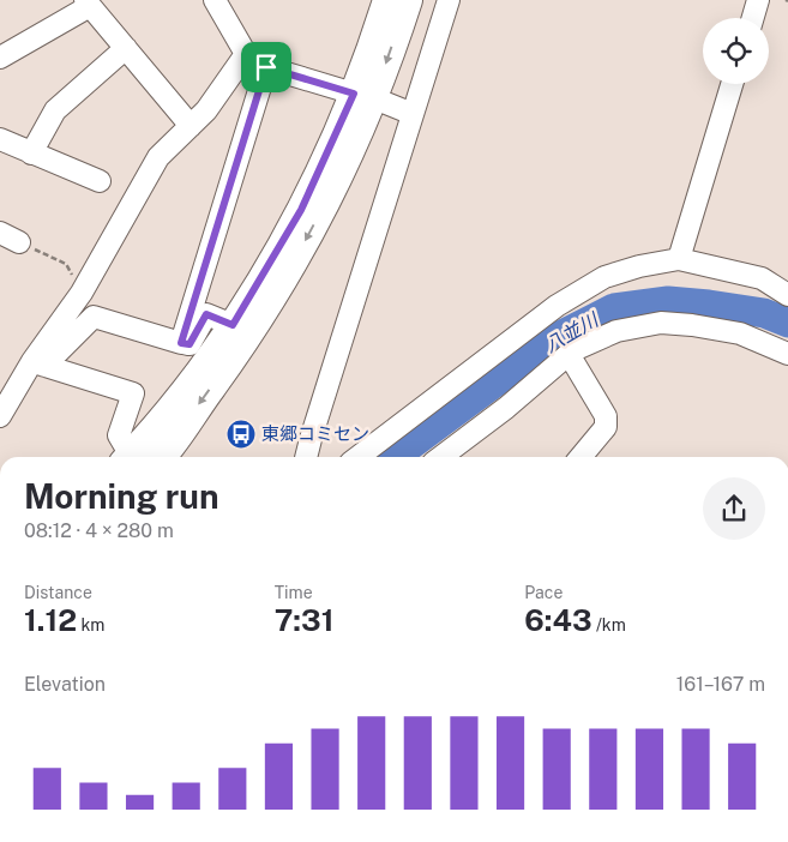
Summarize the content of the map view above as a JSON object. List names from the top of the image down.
{
  "water": ["八並川"],
  "places": {
    "bus stop": ["東郷コミセン"]
  },
  "page": {
    "heading": ["Morning run", "08:12 · 4 × 280 m"],
    "stats": [
      ["Distance", "1.12 km"],
      ["Time", "7:31"],
      ["Pace", "6:43 /km"]
    ],
    "chart": ["Elevation", "161–167 m"]
  }
}
